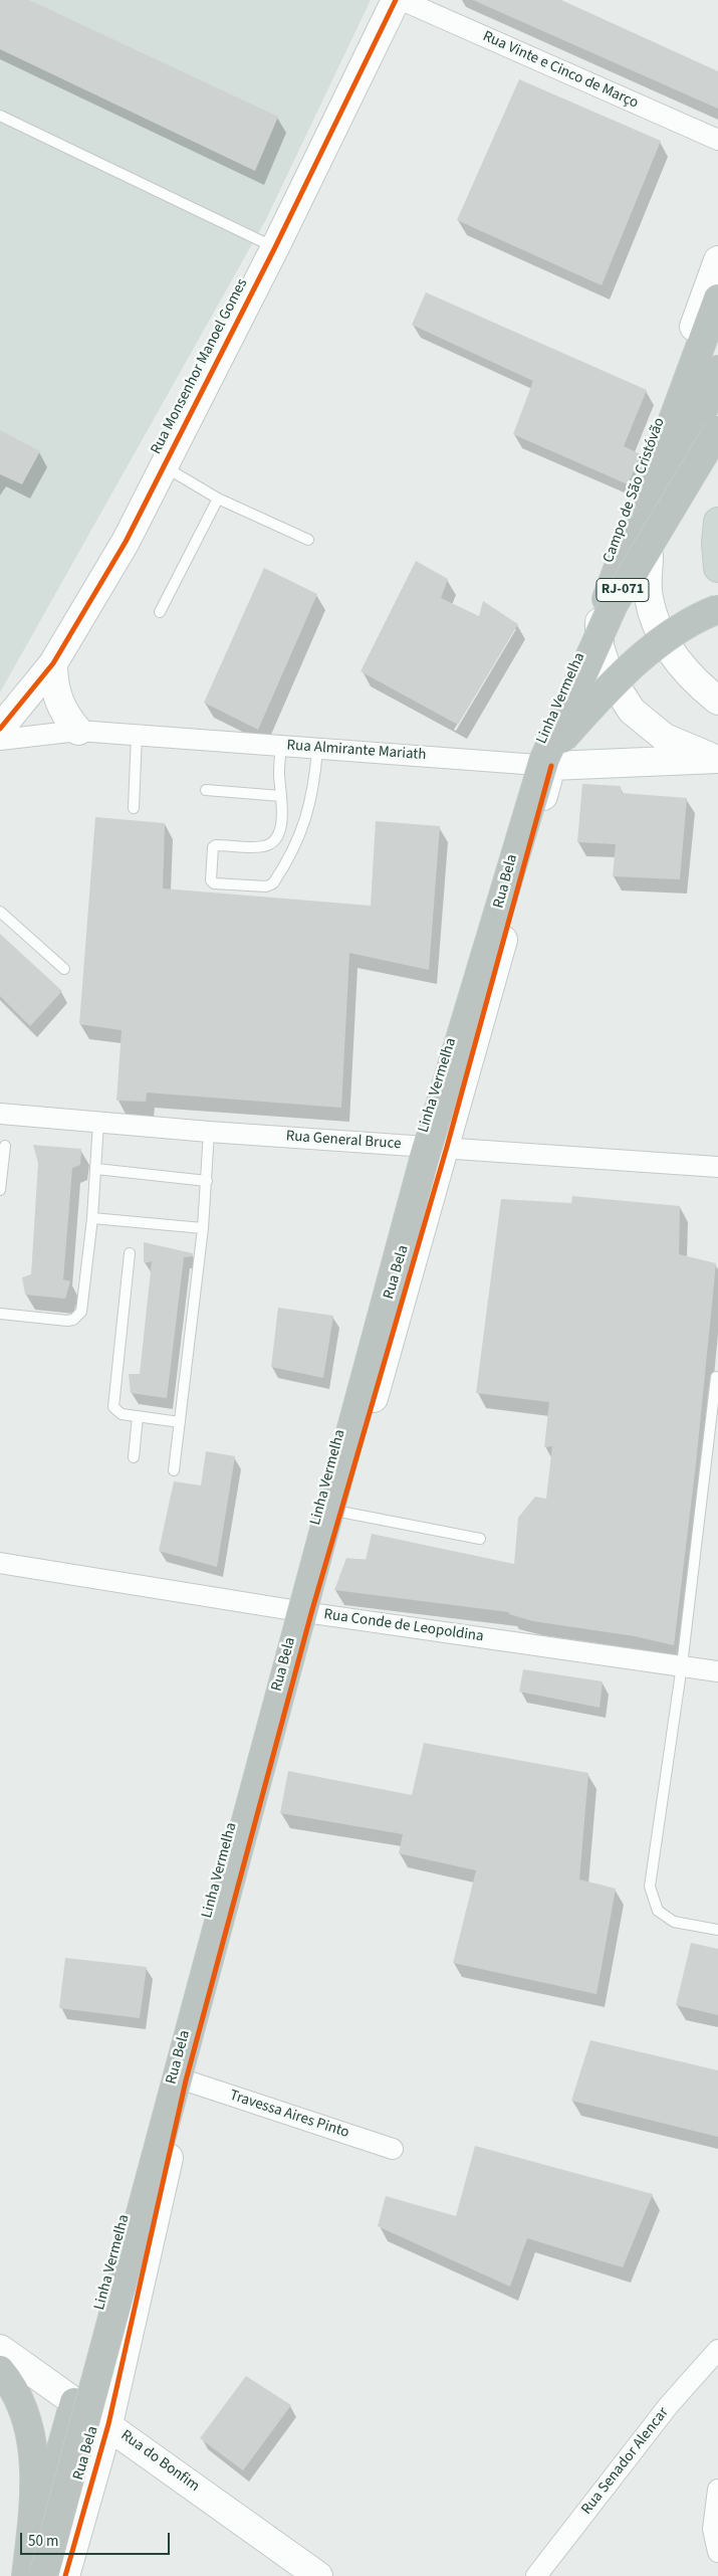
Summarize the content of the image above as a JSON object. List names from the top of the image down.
{
  "streets": {
    "highway": ["RJ-071", "Linha Vermelha"],
    "street": [
      "Rua Vinte e Cinco de Março",
      "Rua Monsenhor Manoel Gomes",
      "Campo de São Cristóvão",
      "Rua Almirante Mariath",
      "Rua Bela",
      "Rua General Bruce",
      "Rua Conde de Leopoldina",
      "Travessa Aires Pinto",
      "Rua do Bonfim",
      "Rua Senador Alencar"
    ]
  },
  "crossings": [
    ["Campo de São Cristóvão", "Rua Almirante Mariath"],
    ["Linha Vermelha", "Rua Almirante Mariath"],
    ["Linha Vermelha", "Rua Bela"],
    ["Rua Almirante Mariath", "Rua Bela"],
    ["Rua Bela", "Rua General Bruce"],
    ["Rua Bela", "Rua Conde de Leopoldina"],
    ["Rua Bela", "Travessa Aires Pinto"],
    ["Rua Bela", "Rua do Bonfim"]
  ],
  "scale_bar": "50 m"
}
